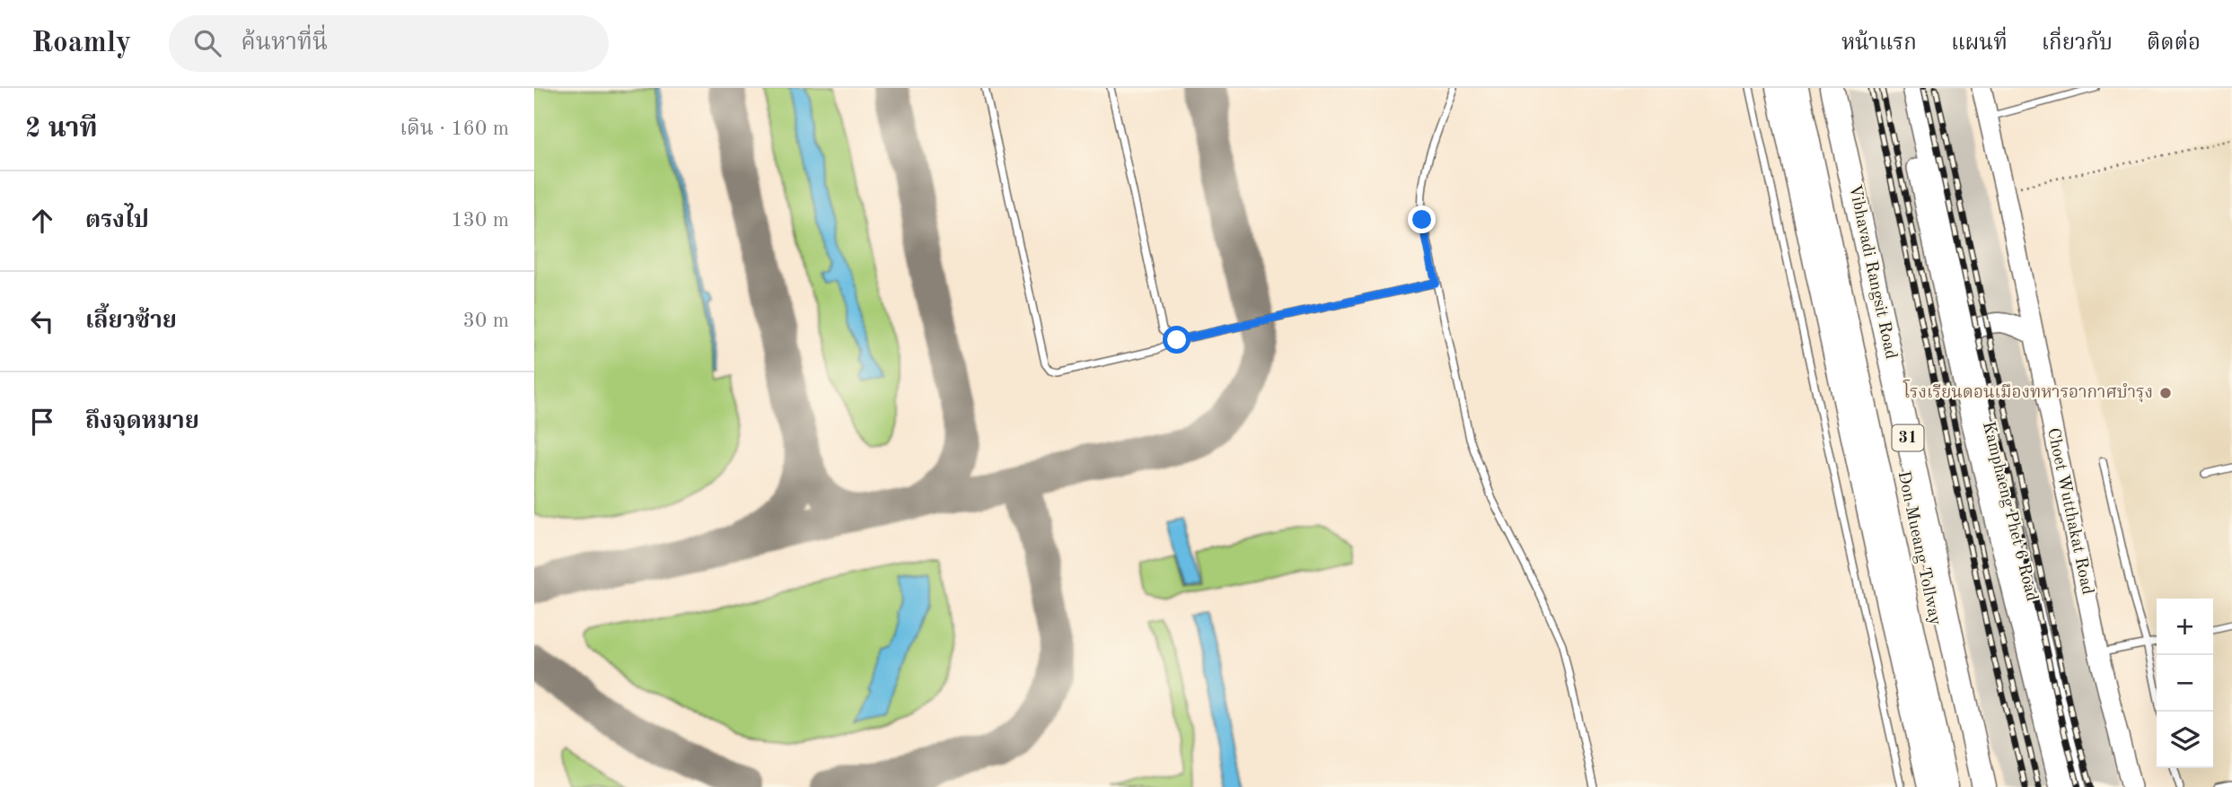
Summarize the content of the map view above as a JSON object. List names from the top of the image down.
{
  "streets": {
    "highway": ["Vibhavadi Rangsit Road", "31", "Don Mueang Tollway"],
    "main road": ["Kamphaeng Phet 6 Road", "Choet Wutthakat Road"]
  },
  "places": ["โรงเรียนดอนเมืองทหารอากาศบำรุง"],
  "page": {
    "header": "Roamly",
    "search": "ค้นหาที่นี่",
    "nav": [
      "หน้าแรก",
      "แผนที่",
      "เกี่ยวกับ",
      "ติดต่อ"
    ],
    "heading": ["2 นาที", "เดิน · 160 m"],
    "list": [
      ["ตรงไป", "130 m"],
      ["เลี้ยวซ้าย", "30 m"],
      "ถึงจุดหมาย"
    ],
    "map_buttons": ["+", "−"]
  }
}
